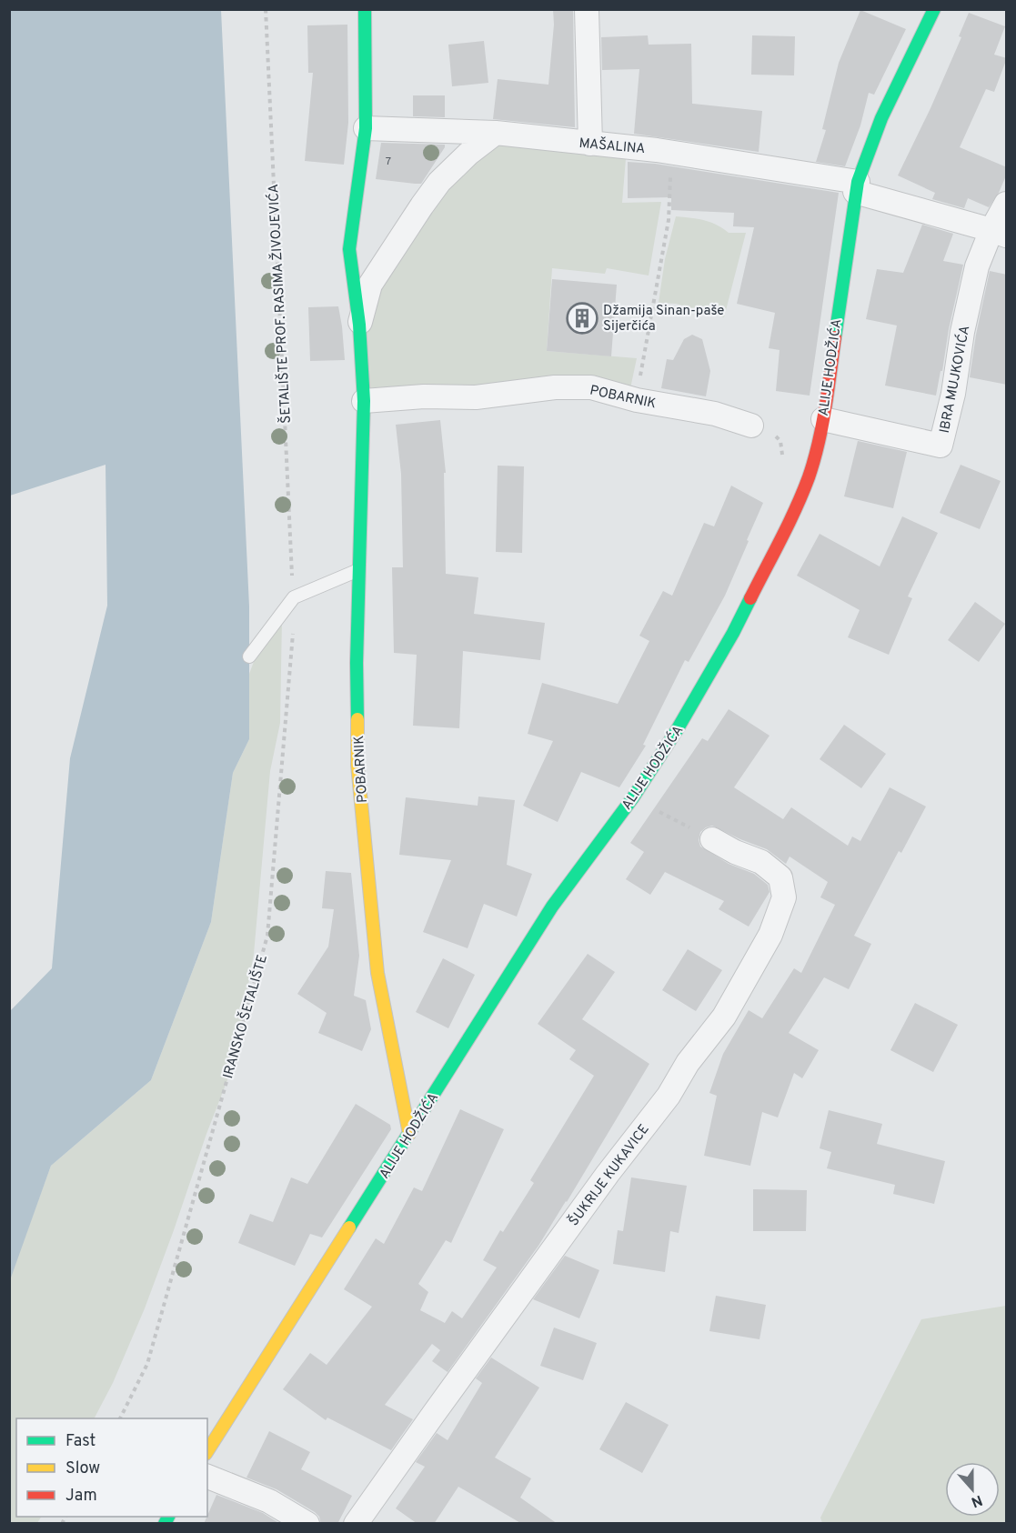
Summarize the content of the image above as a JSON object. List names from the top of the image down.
{
  "streets": {
    "main road": ["ALIJE HODŽIĆA", "POBARNIK"],
    "street": ["MAŠALINA", "IBRA MUJKOVIĆA", "ŠUKRIJE KUKAVICE"],
    "path": ["ŠETALIŠTE PROF. RASIMA ŽIVOJEVIĆA", "IRANSKO ŠETALIŠTE"]
  },
  "crossings": [
    ["MAŠALINA", "ALIJE HODŽIĆA"],
    ["MAŠALINA", "IBRA MUJKOVIĆA"],
    ["MAŠALINA", "POBARNIK"],
    ["ŠETALIŠTE PROF. RASIMA ŽIVOJEVIĆA", "IRANSKO ŠETALIŠTE"],
    ["ALIJE HODŽIĆA", "IBRA MUJKOVIĆA"],
    ["ALIJE HODŽIĆA", "POBARNIK"]
  ],
  "places": {
    "building": ["Džamija Sinan-paše Sijerčića"]
  },
  "house_numbers": ["7"],
  "legend": ["Fast", "Slow", "Jam"],
  "north": "bottom"
}
